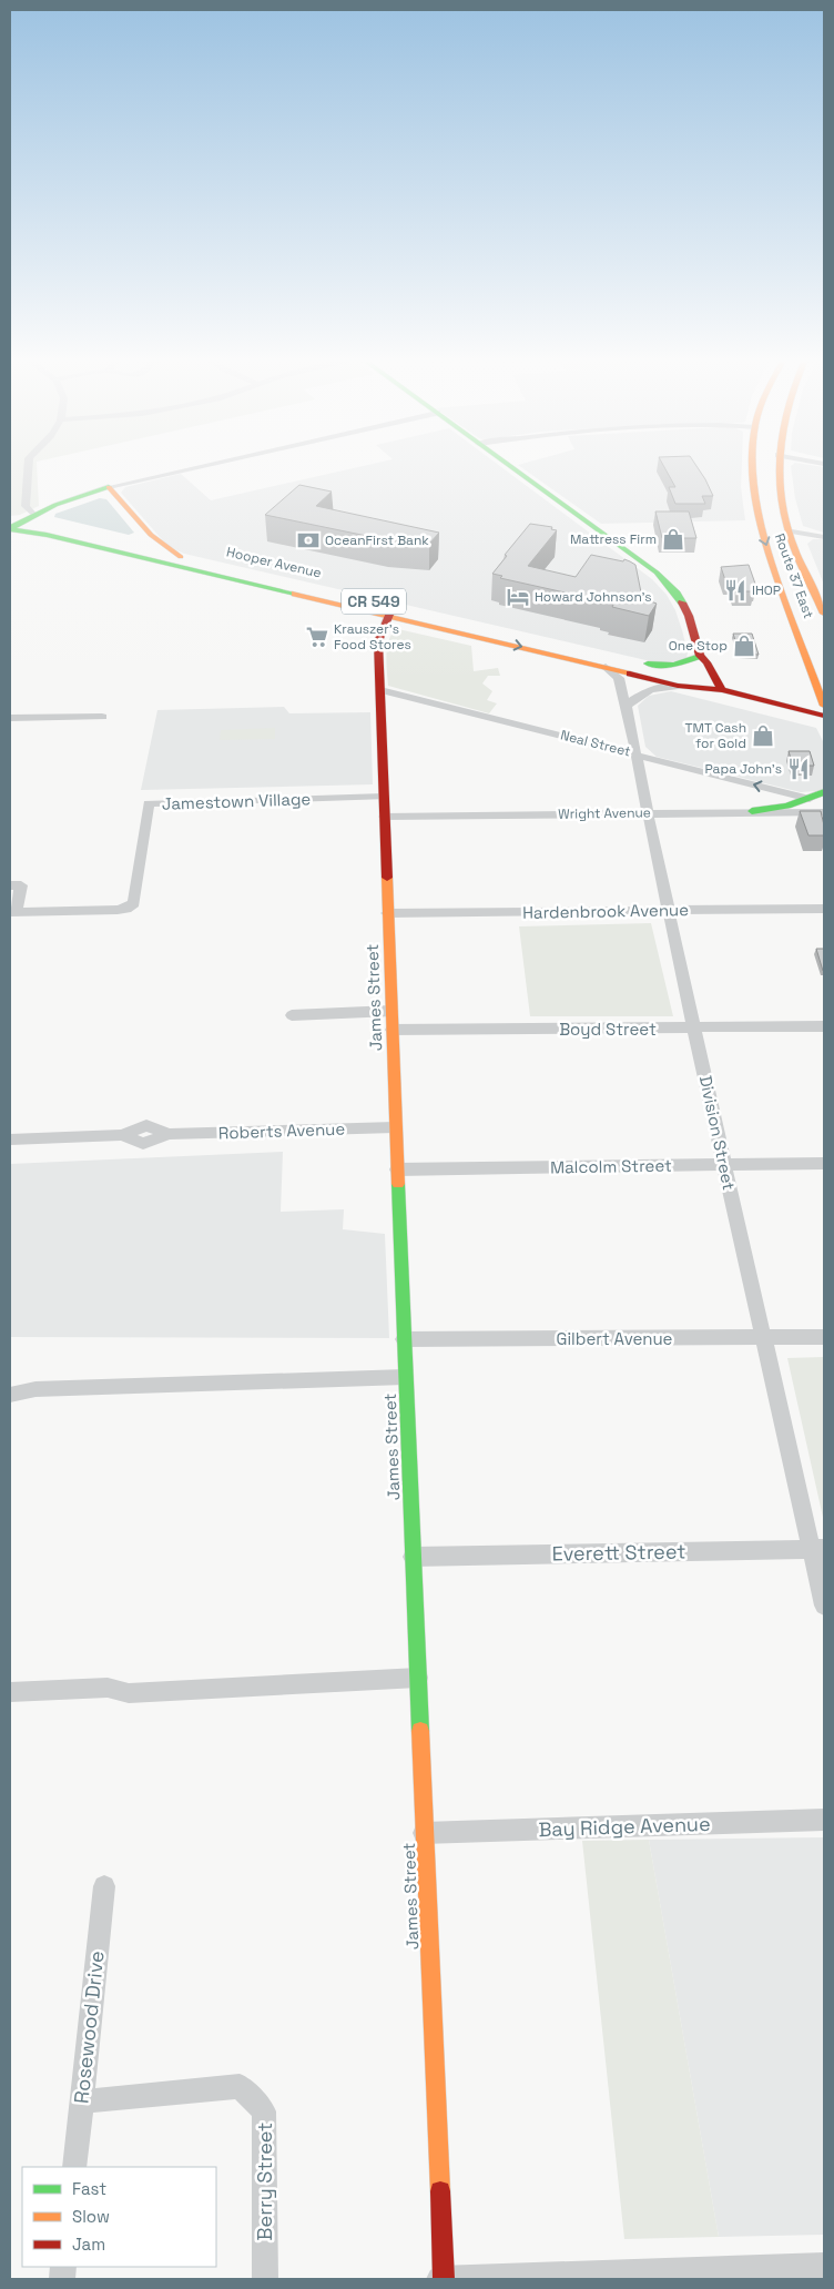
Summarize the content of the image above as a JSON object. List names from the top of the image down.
{
  "streets": {
    "main road": [
      "Hooper Avenue",
      "Route 37 East",
      "CR 549",
      "James Street"
    ],
    "street": [
      "Neal Street",
      "Jamestown Village",
      "Wright Avenue",
      "Hardenbrook Avenue",
      "Boyd Street",
      "Roberts Avenue",
      "Division Street",
      "Malcolm Street",
      "Gilbert Avenue",
      "Everett Street",
      "Bay Ridge Avenue",
      "Rosewood Drive",
      "Berry Street"
    ]
  },
  "crossings": [
    ["Hooper Avenue", "James Street"],
    ["Hooper Avenue", "Division Street"],
    ["Neal Street", "James Street"],
    ["Neal Street", "Division Street"],
    ["Jamestown Village", "James Street"],
    ["Wright Avenue", "James Street"],
    ["Wright Avenue", "Division Street"],
    ["Hardenbrook Avenue", "James Street"],
    ["Hardenbrook Avenue", "Division Street"],
    ["James Street", "Boyd Street"],
    ["James Street", "Roberts Avenue"],
    ["James Street", "Malcolm Street"],
    ["James Street", "Gilbert Avenue"],
    ["James Street", "Everett Street"],
    ["James Street", "Bay Ridge Avenue"],
    ["Boyd Street", "Division Street"],
    ["Division Street", "Malcolm Street"],
    ["Division Street", "Gilbert Avenue"],
    ["Division Street", "Everett Street"],
    ["Rosewood Drive", "Berry Street"]
  ],
  "one_way": ["Neal Street"],
  "places": {
    "shop": ["Mattress Firm", "One Stop", "TMT Cash for Gold"],
    "bank": ["OceanFirst Bank"],
    "restaurant": ["IHOP", "Papa John's"],
    "hotel": ["Howard Johnson's"],
    "supermarket": ["Krauszer's Food Stores"]
  },
  "legend": ["Fast", "Slow", "Jam"]
}
